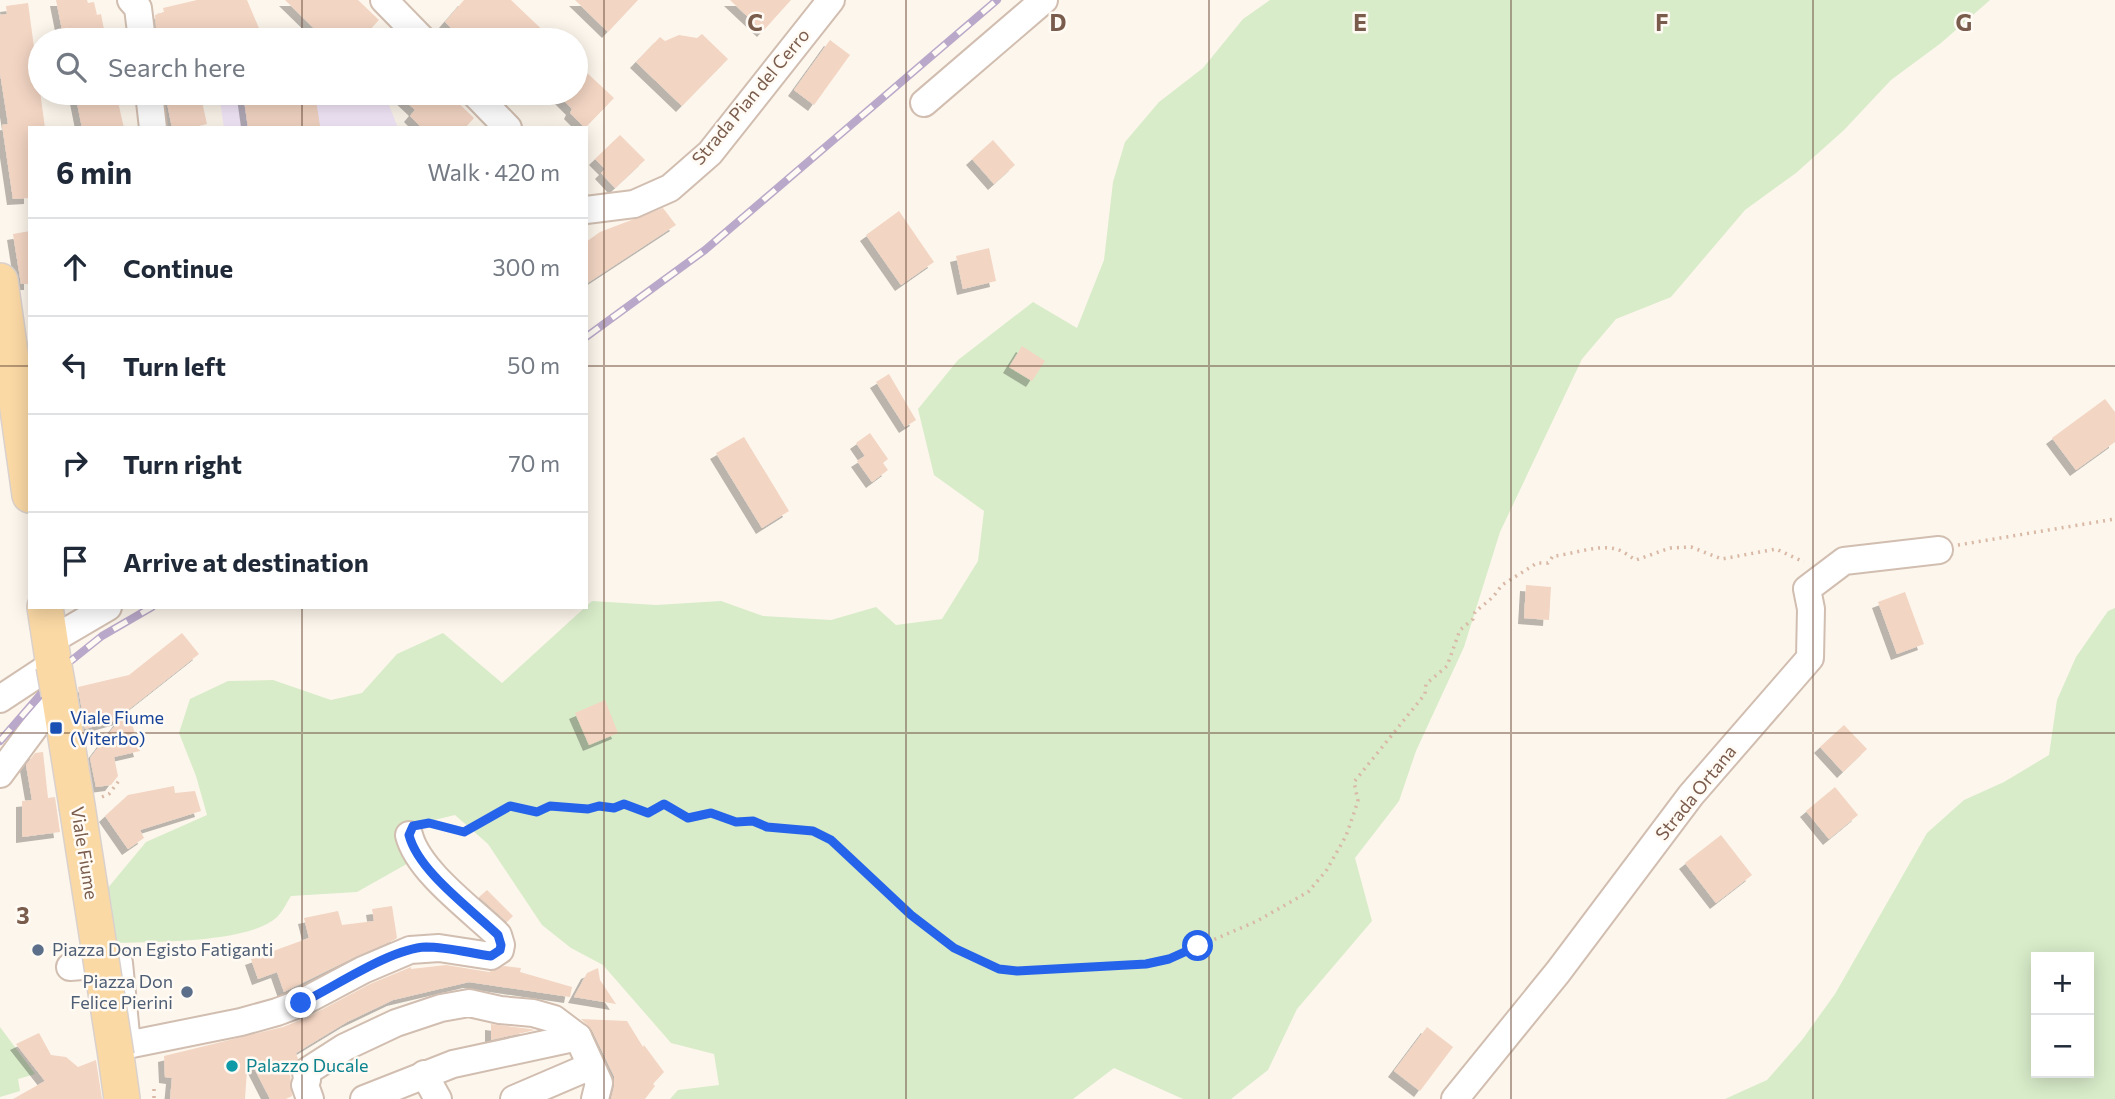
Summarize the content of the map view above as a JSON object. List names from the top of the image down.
{
  "streets": {
    "main road": ["Viale Fiume"],
    "street": ["Strada Pian del Cerro", "Strada Ortana"]
  },
  "places": {
    "transit": ["Viale Fiume (Viterbo)"],
    "other": ["Piazza Don Egisto Fatiganti", "Piazza Don Felice Pierini", "Palazzo Ducale"]
  },
  "page": {
    "search": "Search here",
    "heading": ["6 min", "Walk · 420 m"],
    "list": [
      ["Continue", "300 m"],
      ["Turn left", "50 m"],
      ["Turn right", "70 m"],
      "Arrive at destination"
    ],
    "map_buttons": ["+", "−"]
  },
  "grid": {
    "columns": [
      "C",
      "D",
      "E",
      "F",
      "G"
    ],
    "rows": ["3"]
  }
}
